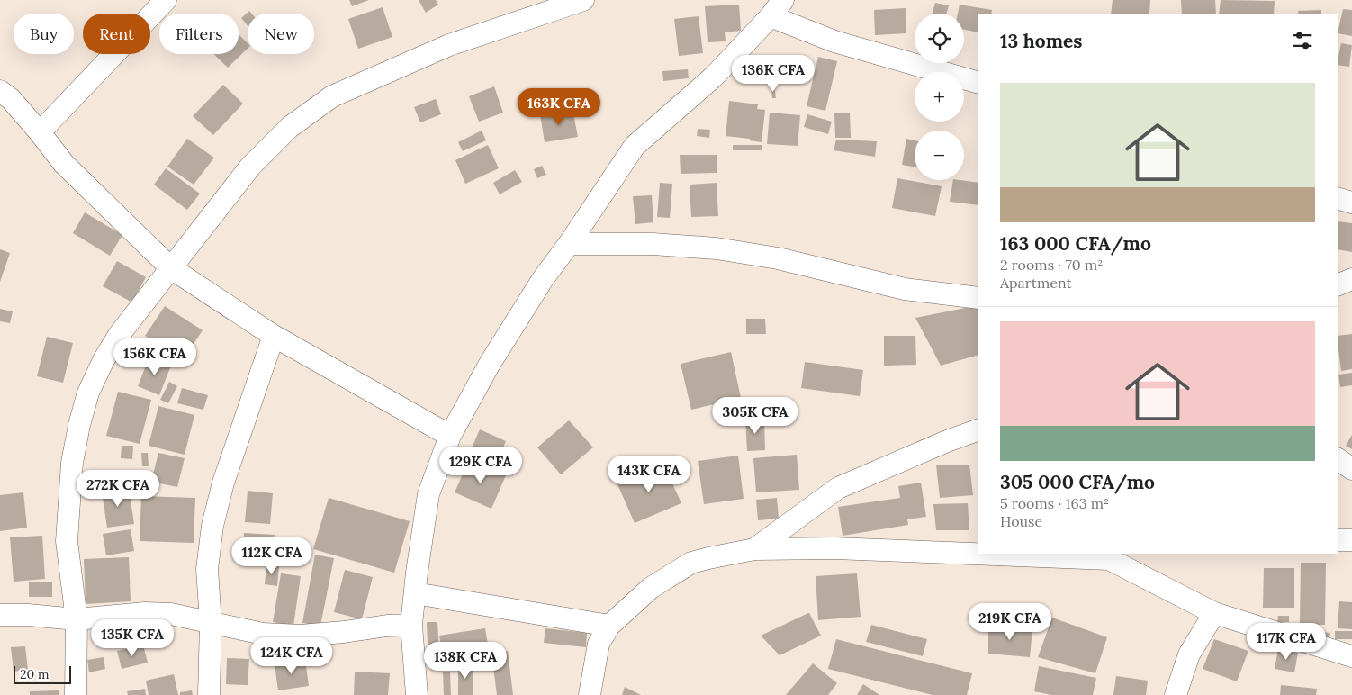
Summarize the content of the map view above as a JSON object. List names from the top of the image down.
{
  "scale_bar": "20 m",
  "page": {
    "map_buttons": ["+", "−"],
    "chip": [
      "Buy",
      "Rent",
      "Filters",
      "New"
    ],
    "heading": "13 homes",
    "price": [
      "136K CFA",
      "163K CFA",
      "156K CFA",
      "305K CFA",
      "129K CFA",
      "143K CFA",
      "272K CFA",
      "112K CFA",
      "219K CFA",
      "135K CFA",
      "117K CFA",
      "124K CFA",
      "138K CFA"
    ],
    "list": [
      {
        "name": "163 000 CFA/mo",
        "note": "2 rooms · 70 m² · Apartment"
      },
      {
        "name": "305 000 CFA/mo",
        "note": "5 rooms · 163 m² · House"
      }
    ],
    "scale": "20 m"
  }
}
